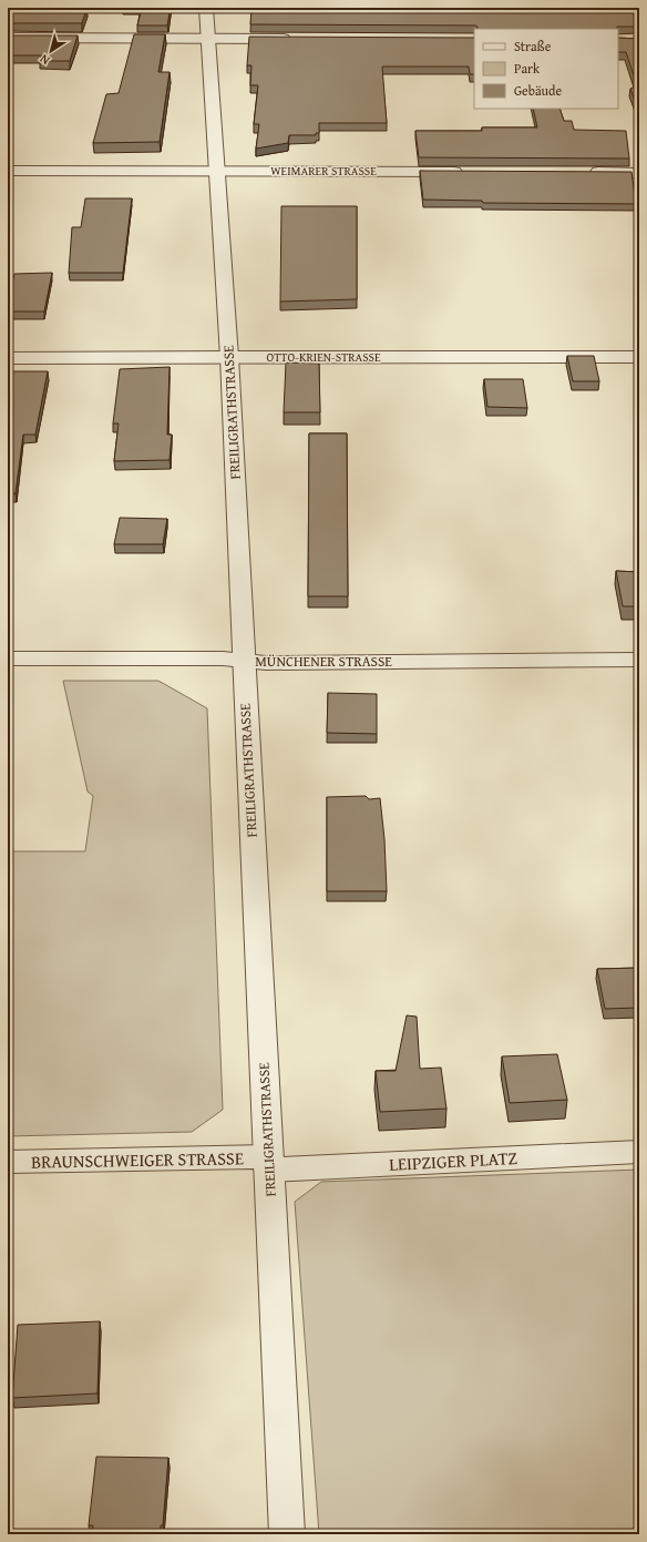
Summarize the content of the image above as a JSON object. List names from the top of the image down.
{
  "streets": {
    "street": [
      "WEIMARER STRASSE",
      "OTTO-KRIEN-STRASSE",
      "FREILIGRATHSTRASSE",
      "MÜNCHENER STRASSE",
      "BRAUNSCHWEIGER STRASSE",
      "LEIPZIGER PLATZ"
    ]
  },
  "crossings": [
    ["WEIMARER STRASSE", "FREILIGRATHSTRASSE"],
    ["OTTO-KRIEN-STRASSE", "FREILIGRATHSTRASSE"],
    ["FREILIGRATHSTRASSE", "MÜNCHENER STRASSE"],
    ["FREILIGRATHSTRASSE", "BRAUNSCHWEIGER STRASSE"],
    ["FREILIGRATHSTRASSE", "LEIPZIGER PLATZ"],
    ["BRAUNSCHWEIGER STRASSE", "LEIPZIGER PLATZ"]
  ],
  "legend": ["Straße", "Park", "Gebäude"],
  "north": "bottom left"
}
